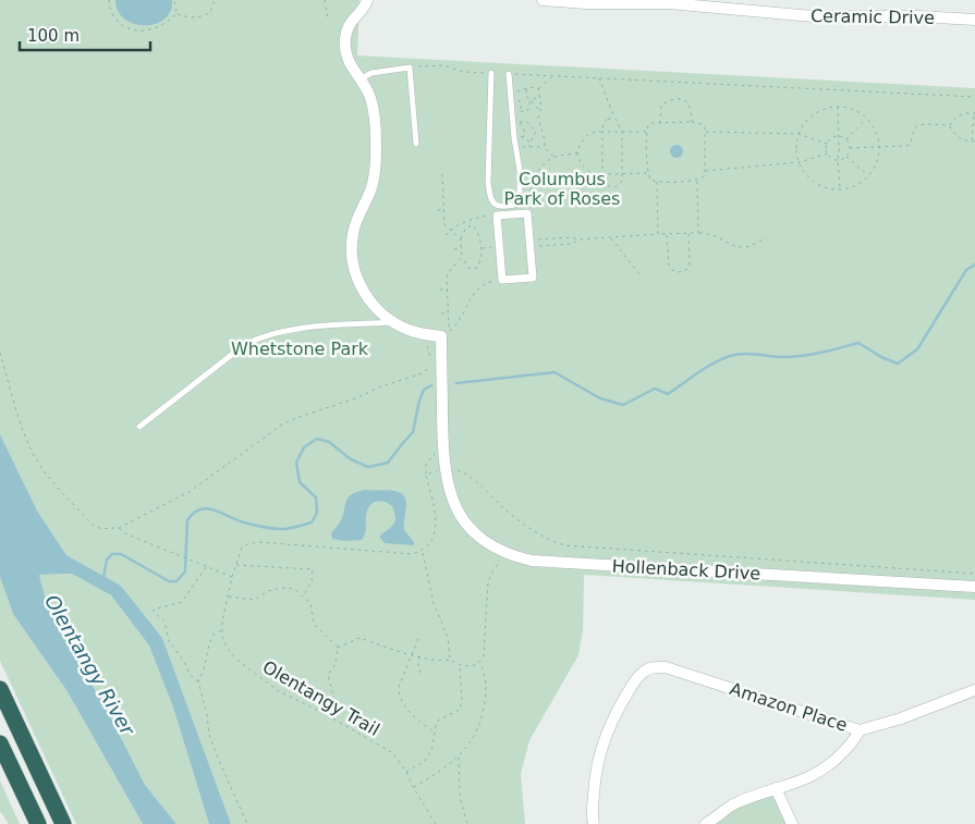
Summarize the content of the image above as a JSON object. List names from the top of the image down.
{
  "streets": {
    "street": ["Ceramic Drive", "Hollenback Drive", "Amazon Place"],
    "path": ["Olentangy Trail"]
  },
  "water": ["Olentangy River"],
  "parks": ["Columbus Park of Roses", "Whetstone Park"],
  "scale_bar": "100 m"
}
